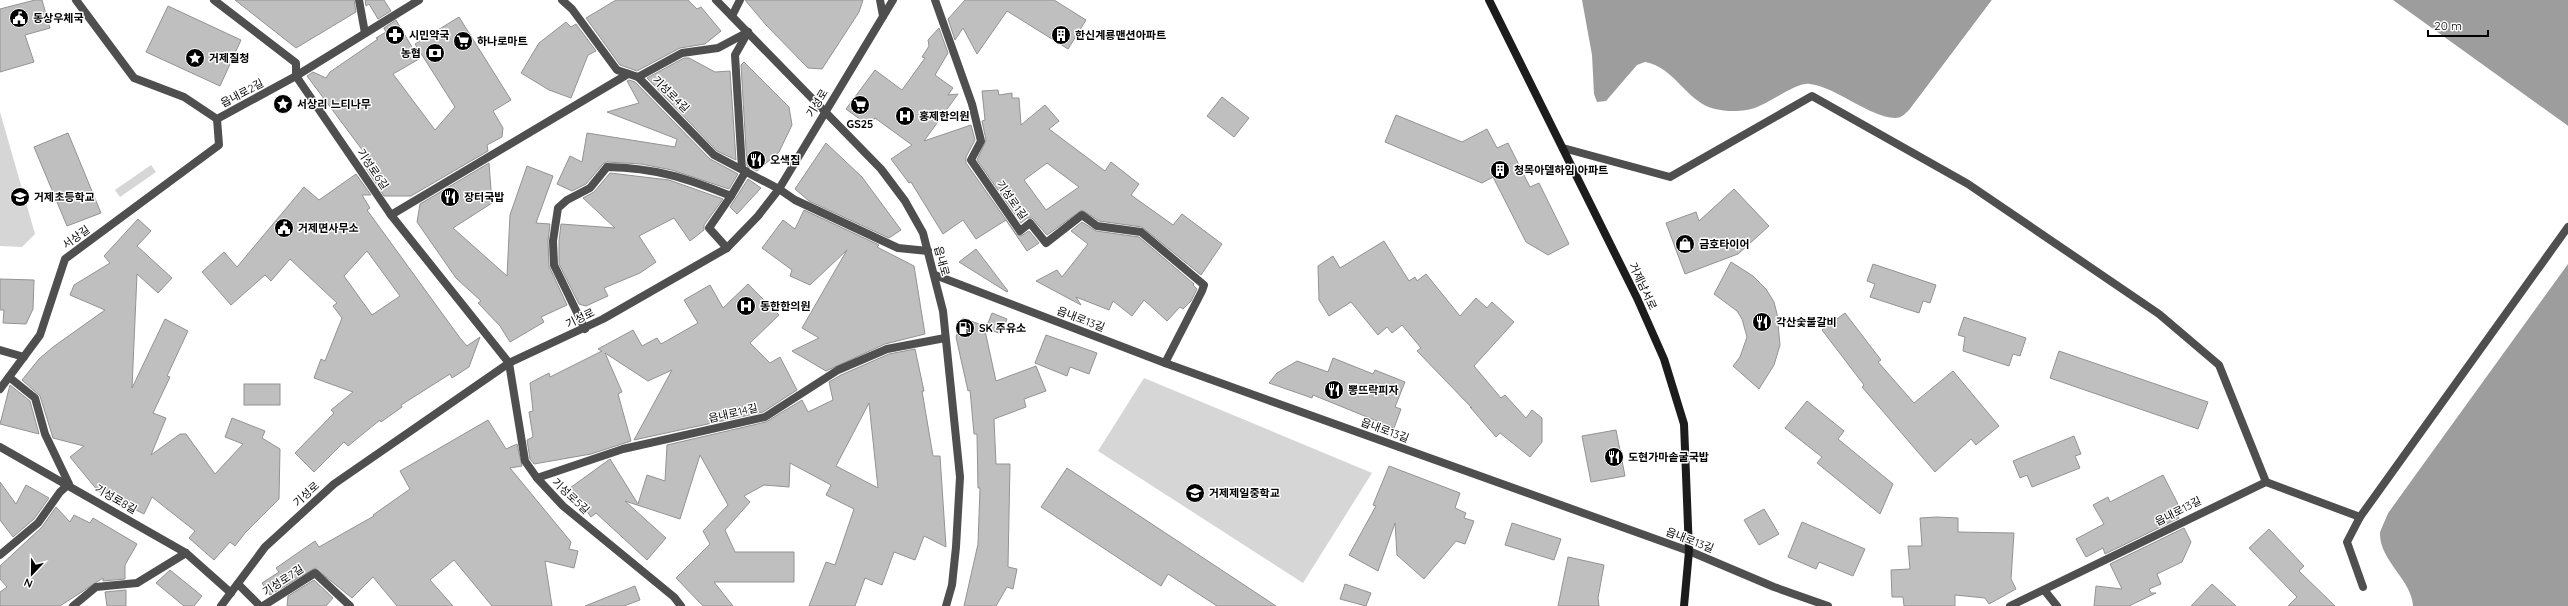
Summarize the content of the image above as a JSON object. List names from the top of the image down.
{
  "streets": {
    "main road": ["거제남서로"],
    "street": [
      "읍내로2길",
      "기성로4길",
      "기성로",
      "기성로6길",
      "기성로1길",
      "서상길",
      "읍내로",
      "읍내로13길",
      "읍내로14길",
      "기성로5길",
      "기성로8길",
      "기성로7길"
    ]
  },
  "crossings": [
    ["읍내로2길", "기성로6길"],
    ["읍내로2길", "서상길"],
    ["기성로4길", "기성로"],
    ["기성로4길", "읍내로"],
    ["기성로", "기성로6길"],
    ["기성로", "읍내로"],
    ["기성로", "기성로5길"],
    ["기성로", "기성로8길"],
    ["기성로", "기성로7길"],
    ["기성로6길", "기성로5길"],
    ["기성로1길", "읍내로13길"],
    ["읍내로", "읍내로13길"],
    ["읍내로", "읍내로14길"],
    ["거제남서로", "읍내로13길"],
    ["읍내로14길", "기성로5길"]
  ],
  "places": {
    "public building": ["동상우체국", "거제면사무소"],
    "pharmacy": ["시민약국"],
    "building": ["한신계룡맨션아파트", "청목아델하임 아파트"],
    "supermarket": ["하나로마트", "GS25"],
    "bank": ["농협"],
    "place": ["거제질청", "서상리 느티나무"],
    "hospital": ["홍제한의원", "동한한의원"],
    "restaurant": [
      "오색집",
      "장터국밥",
      "각산숯불갈비",
      "뽕뜨락피자",
      "도현가마솥굴국밥"
    ],
    "school or university": ["거제초등학교", "거제제일중학교"],
    "shop": ["금호타이어"],
    "fuel station": ["SK 주유소"]
  },
  "scale_bar": "20 m",
  "north": "bottom"
}
